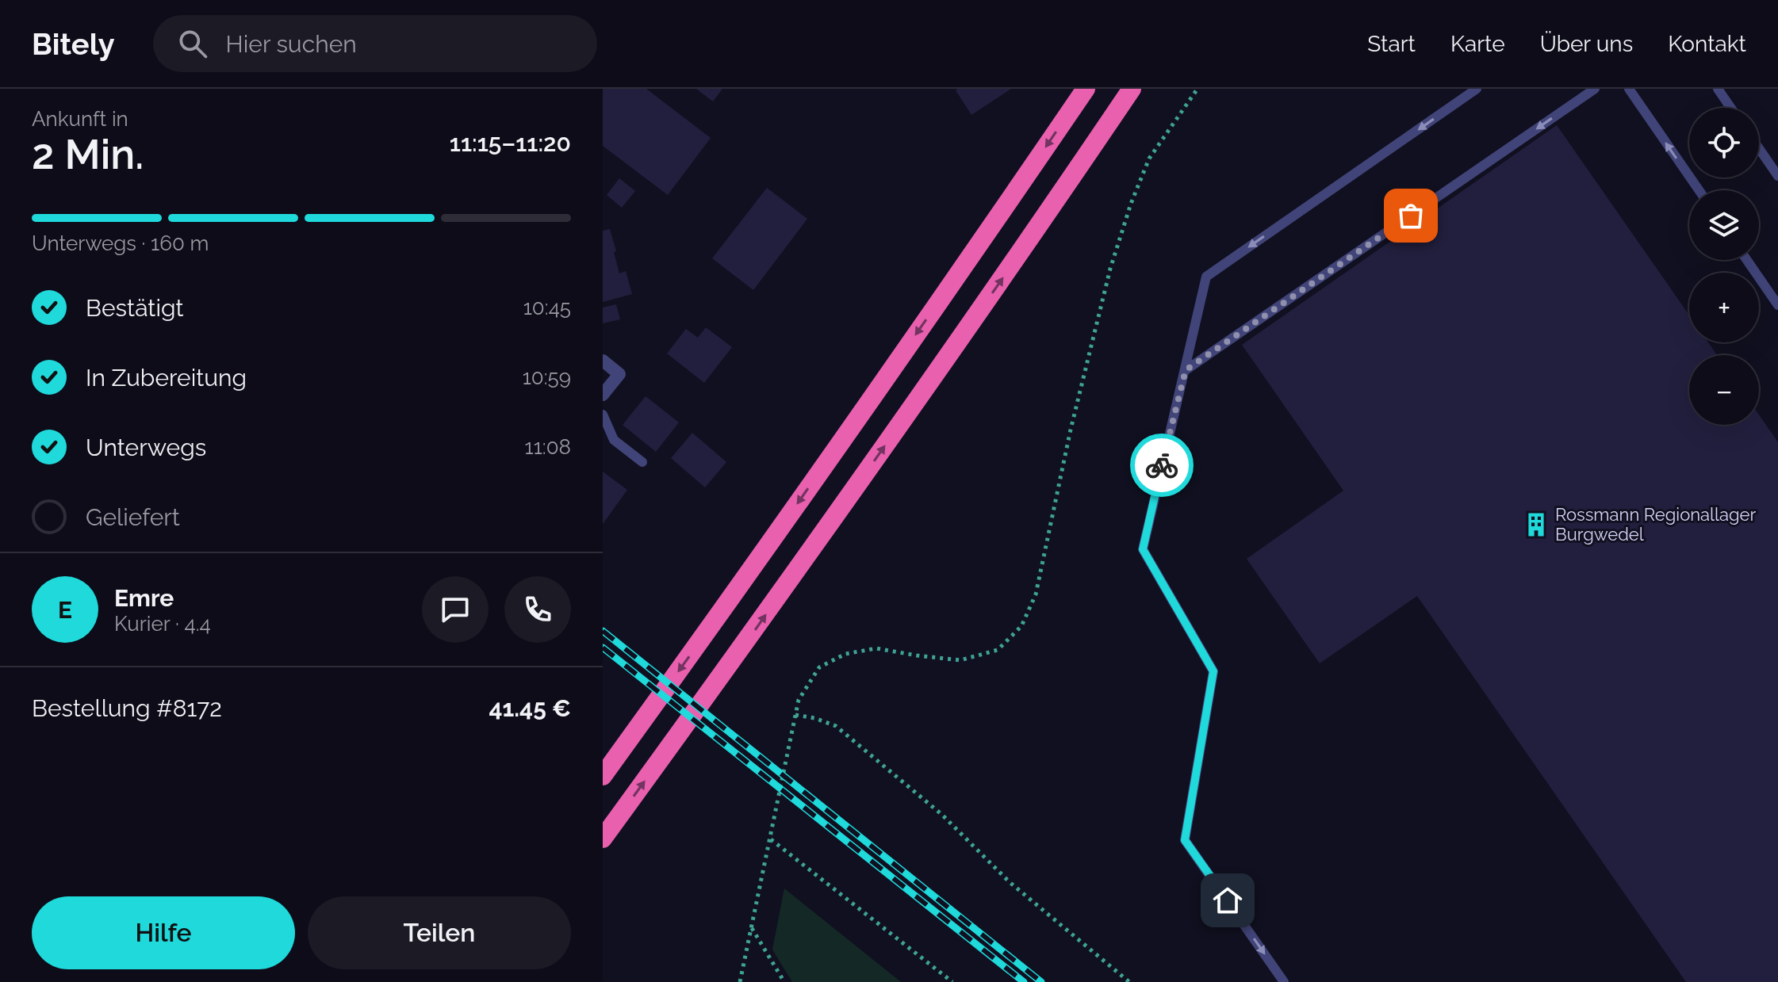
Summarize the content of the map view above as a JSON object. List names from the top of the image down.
{
  "places": {
    "building": ["Rossmann Regionallager Burgwedel"]
  },
  "page": {
    "header": "Bitely",
    "search": "Hier suchen",
    "nav": [
      "Start",
      "Karte",
      "Über uns",
      "Kontakt"
    ],
    "heading": ["2 Min.", "Ankunft in", "11:15–11:20"],
    "panel": [
      "Emre",
      "Kurier · 4.4",
      "Bestellung #8172",
      "41.45 €"
    ],
    "map_buttons": ["+", "−"],
    "bar": "Unterwegs · 160 m",
    "list": [
      ["Bestätigt", "10:45"],
      ["In Zubereitung", "10:59"],
      ["Unterwegs", "11:08"],
      "Geliefert"
    ],
    "round": "E",
    "buttons": ["Hilfe", "Teilen"]
  }
}
